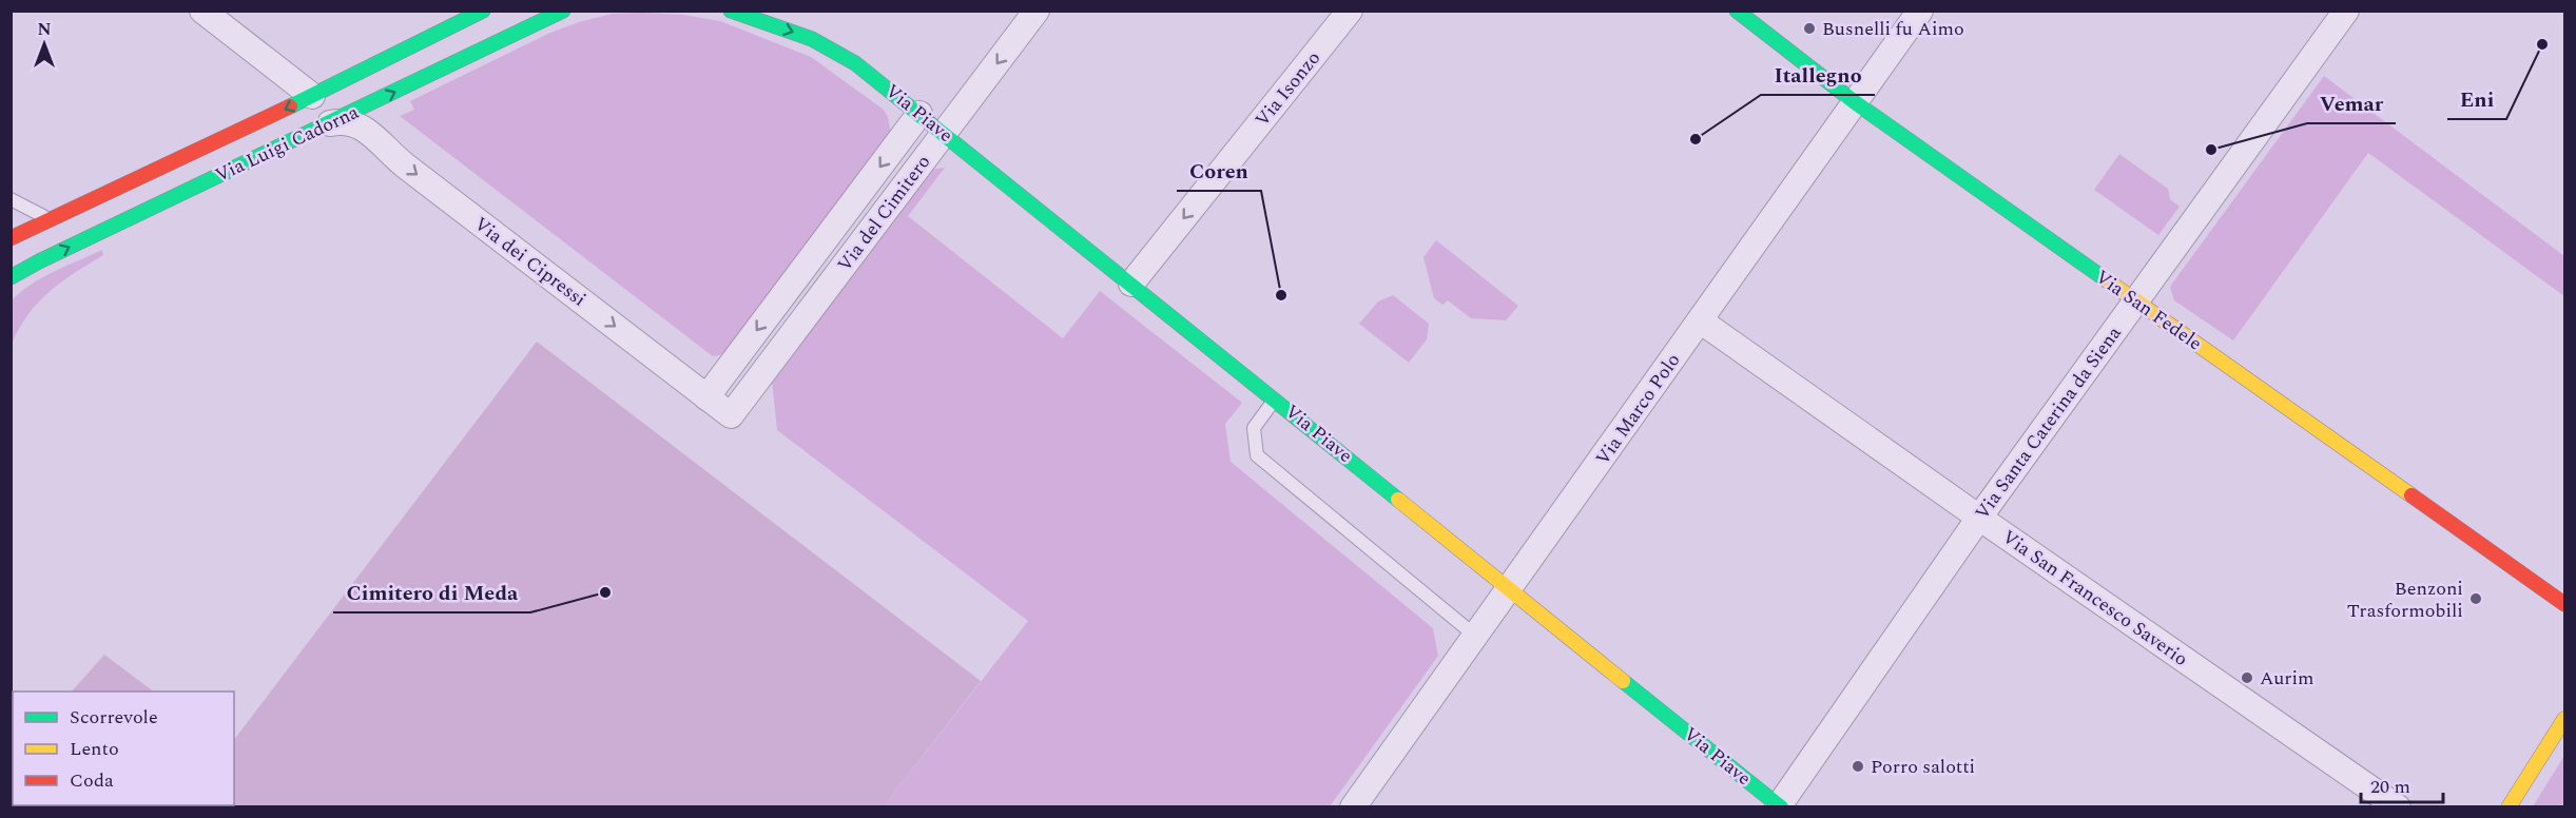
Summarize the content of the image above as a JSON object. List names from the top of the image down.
{
  "streets": {
    "street": [
      "Via Isonzo",
      "Via Piave",
      "Via Luigi Cadorna",
      "Via del Cimitero",
      "Via dei Cipressi",
      "Via San Fedele",
      "Via Marco Polo",
      "Via Santa Caterina da Siena",
      "Via San Francesco Saverio"
    ]
  },
  "crossings": [
    ["Via Isonzo", "Via Piave"],
    ["Via Piave", "Via del Cimitero"],
    ["Via Piave", "Via Marco Polo"],
    ["Via Piave", "Via Santa Caterina da Siena"],
    ["Via Luigi Cadorna", "Via dei Cipressi"],
    ["Via del Cimitero", "Via dei Cipressi"],
    ["Via San Fedele", "Via Marco Polo"],
    ["Via San Fedele", "Via Santa Caterina da Siena"],
    ["Via Marco Polo", "Via San Francesco Saverio"],
    ["Via Santa Caterina da Siena", "Via San Francesco Saverio"]
  ],
  "one_way": ["Via Isonzo", "Via dei Cipressi"],
  "places": [
    "Busnelli fu Aimo",
    "Eni",
    "Itallegno",
    "Vemar",
    "Coren",
    "Cimitero di Meda",
    "Benzoni Trasformobili",
    "Aurim",
    "Porro salotti"
  ],
  "legend": ["Scorrevole", "Lento", "Coda"],
  "scale_bar": "20 m",
  "north": "top"
}
